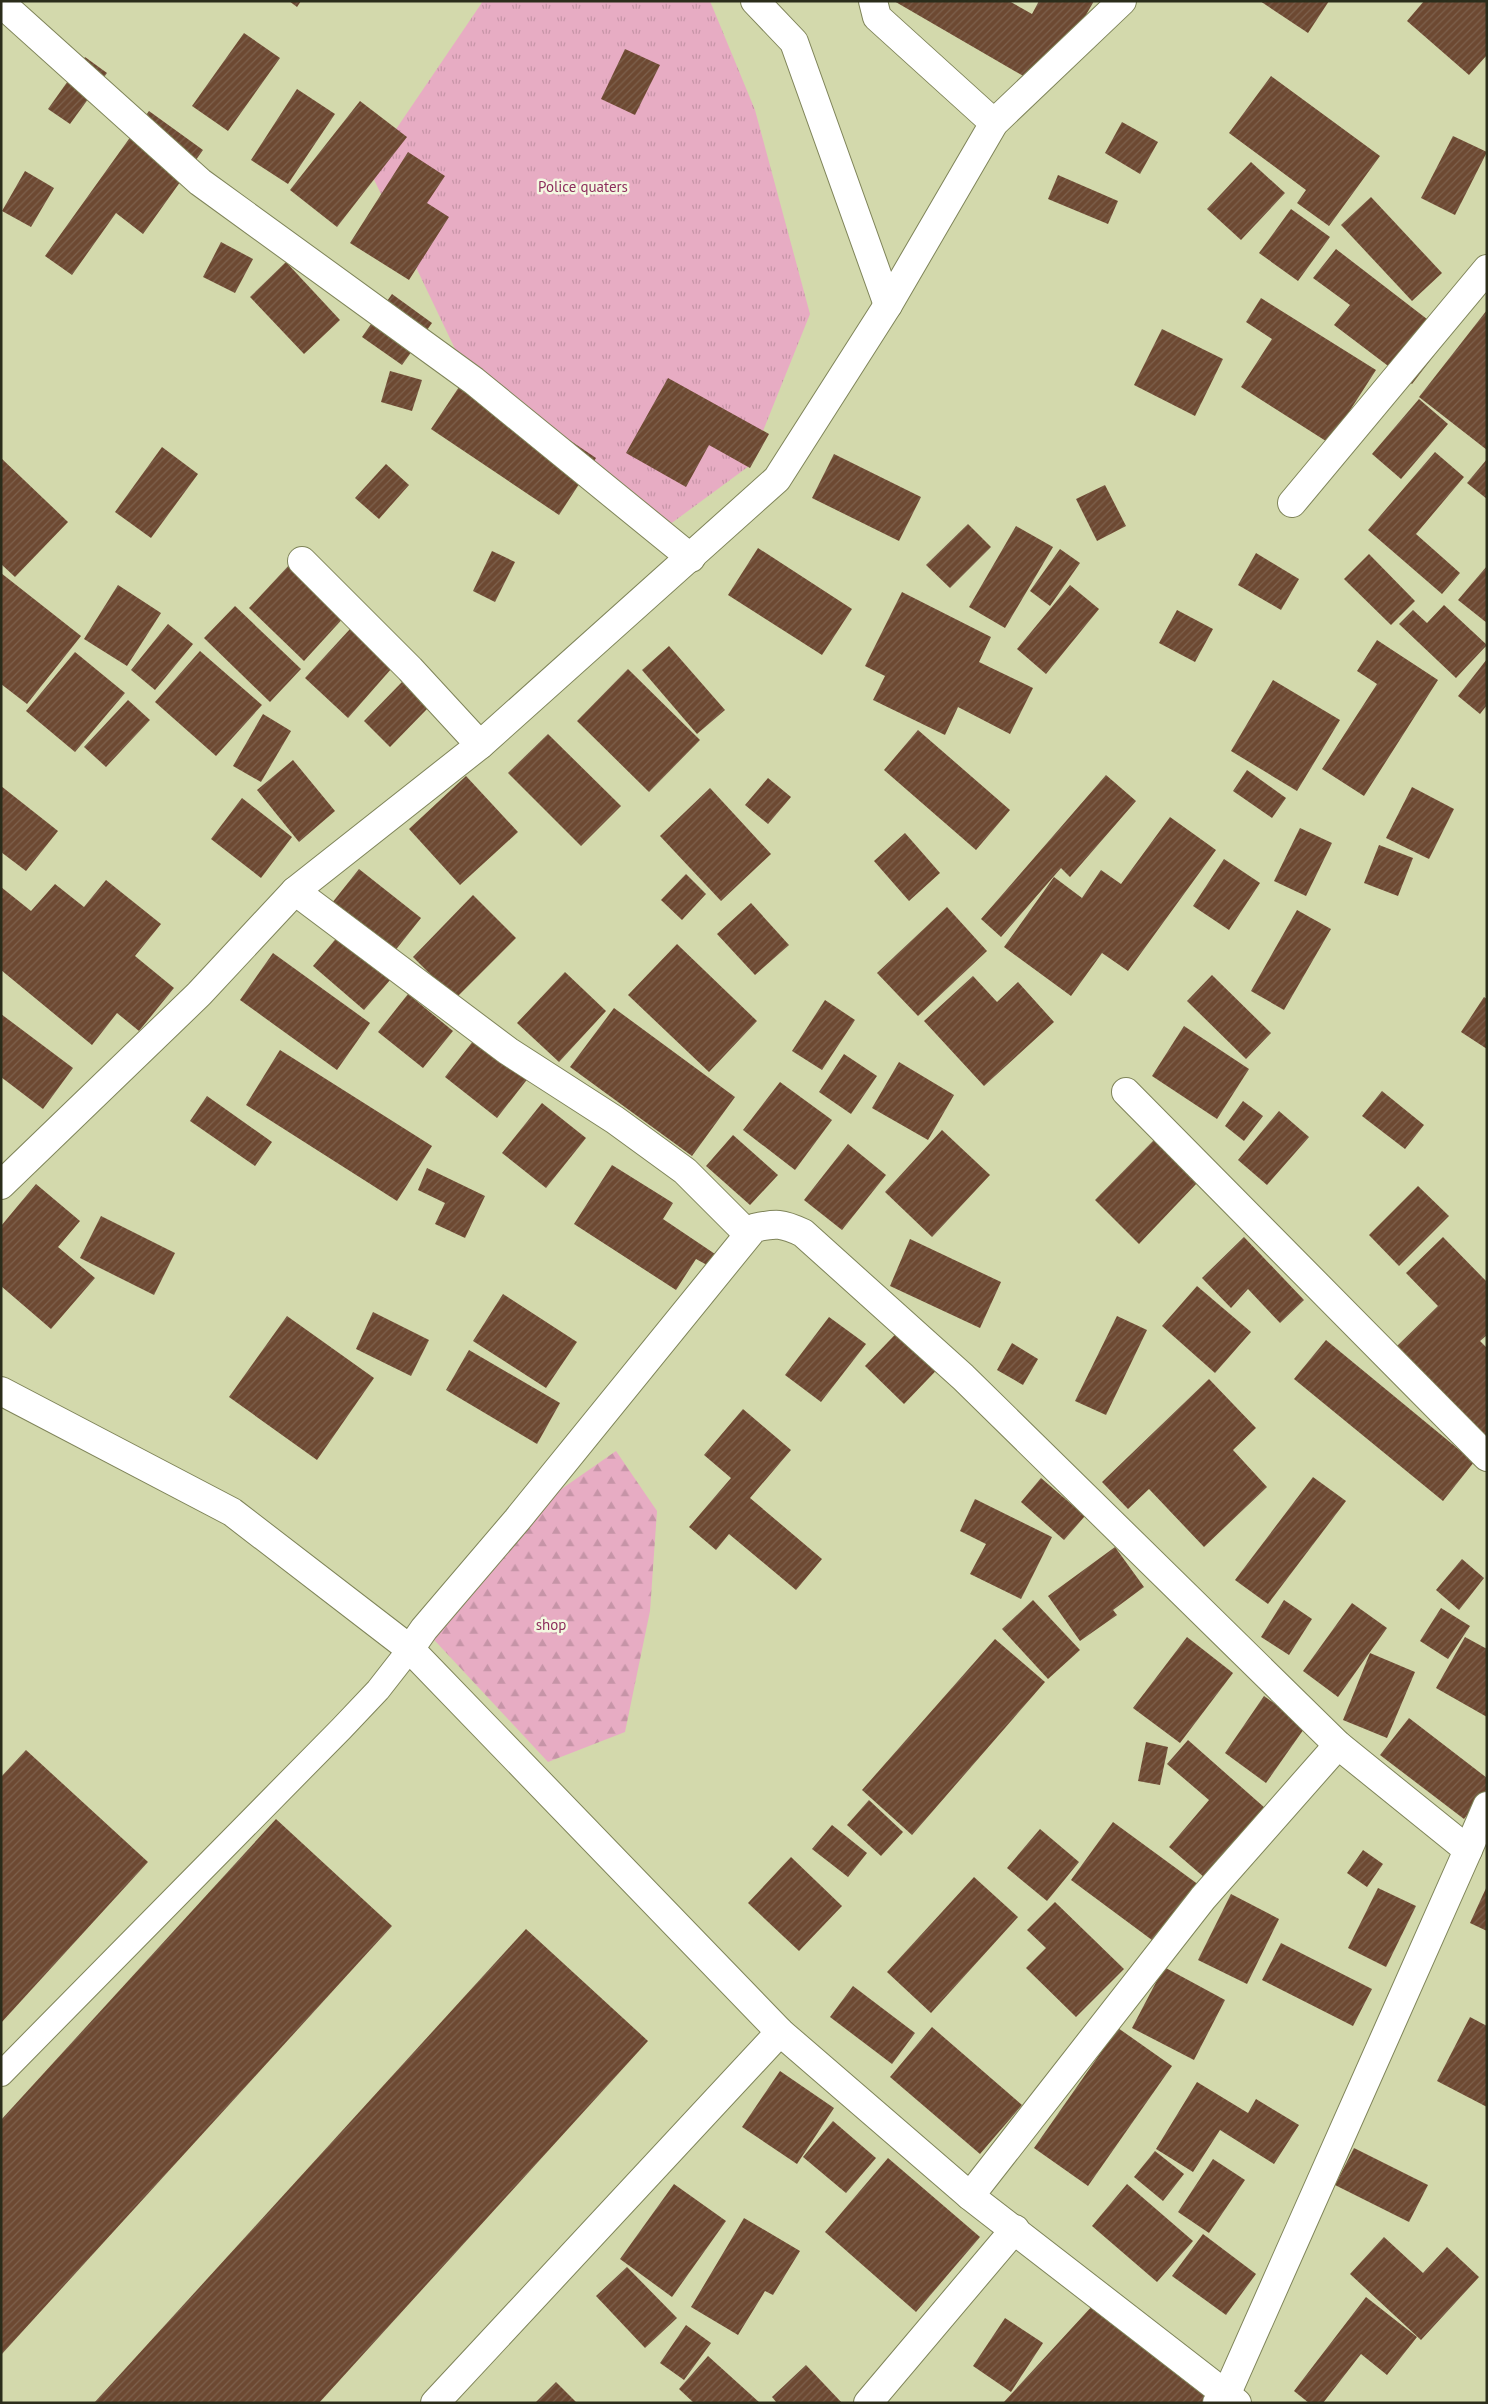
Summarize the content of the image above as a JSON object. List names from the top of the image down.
{
  "parks": ["Police quaters", "shop"]
}
